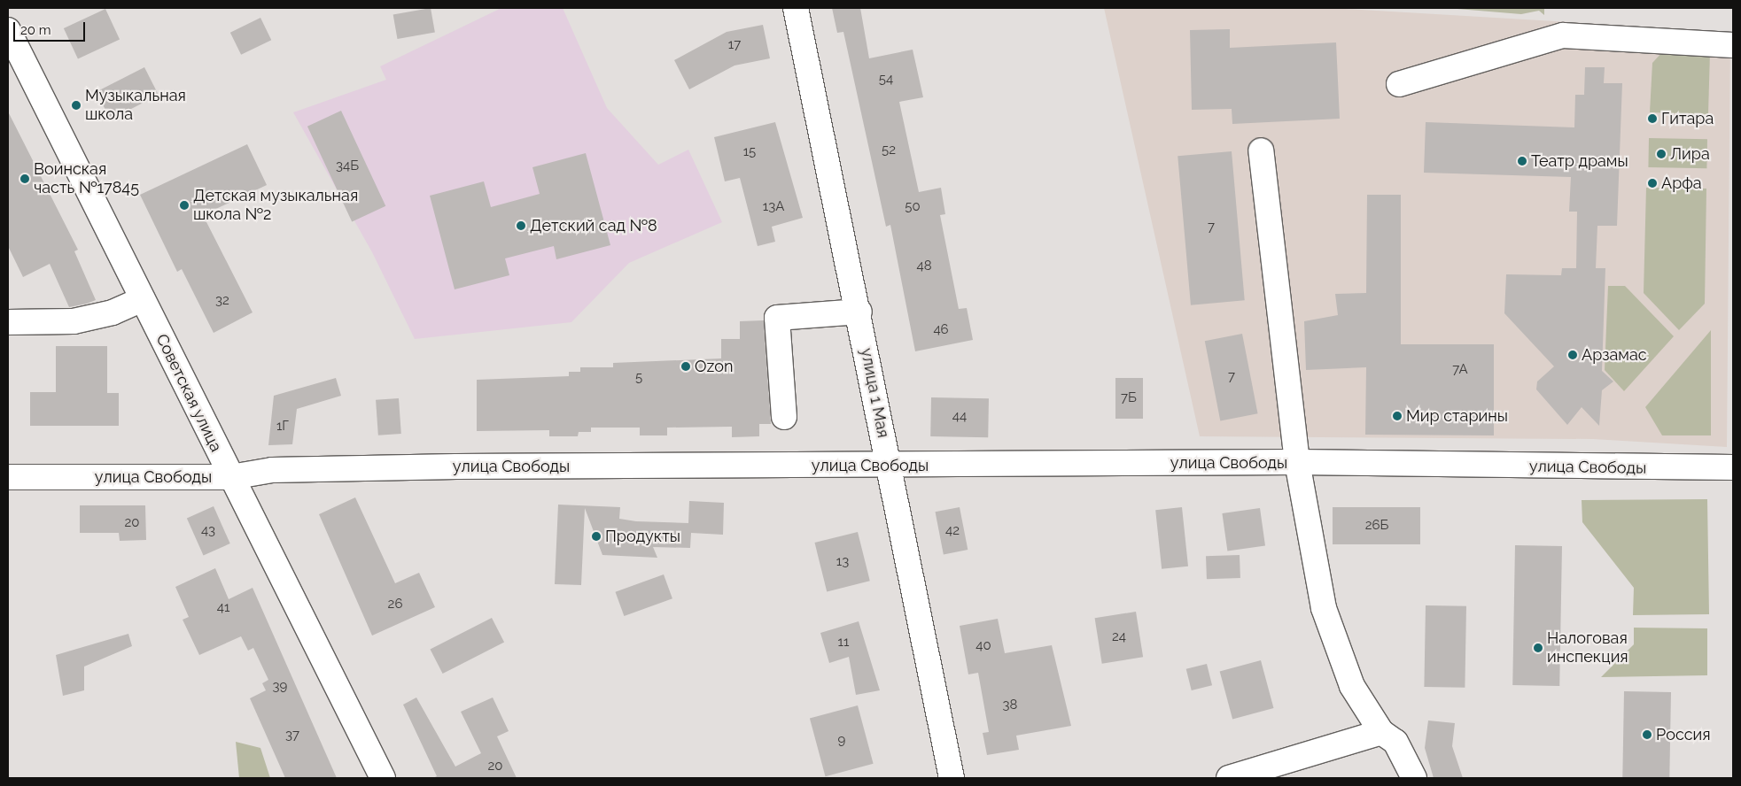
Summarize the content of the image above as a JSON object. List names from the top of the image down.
{
  "streets": {
    "street": ["Советская улица", "улица 1 Мая", "улица Свободы"]
  },
  "crossings": [
    ["Советская улица", "улица Свободы"],
    ["улица 1 Мая", "улица Свободы"]
  ],
  "places": [
    "Музыкальная школа",
    "Гитара",
    "Лира",
    "Театр драмы",
    "Воинская часть №17845",
    "Арфа",
    "Детская музыкальная школа №2",
    "Детский сад №8",
    "Арзамас",
    "Ozon",
    "Мир старины",
    "Продукты",
    "Налоговая инспекция",
    "Россия"
  ],
  "house_numbers": [
    "17",
    "54",
    "52",
    "15",
    "34Б",
    "13А",
    "50",
    "7",
    "48",
    "32",
    "46",
    "7А",
    "7",
    "5",
    "7Б",
    "44",
    "1Г",
    "20",
    "26Б",
    "43",
    "42",
    "13",
    "26",
    "41",
    "24",
    "11",
    "40",
    "39",
    "38",
    "37",
    "9",
    "20"
  ],
  "scale_bar": "20 m"
}
